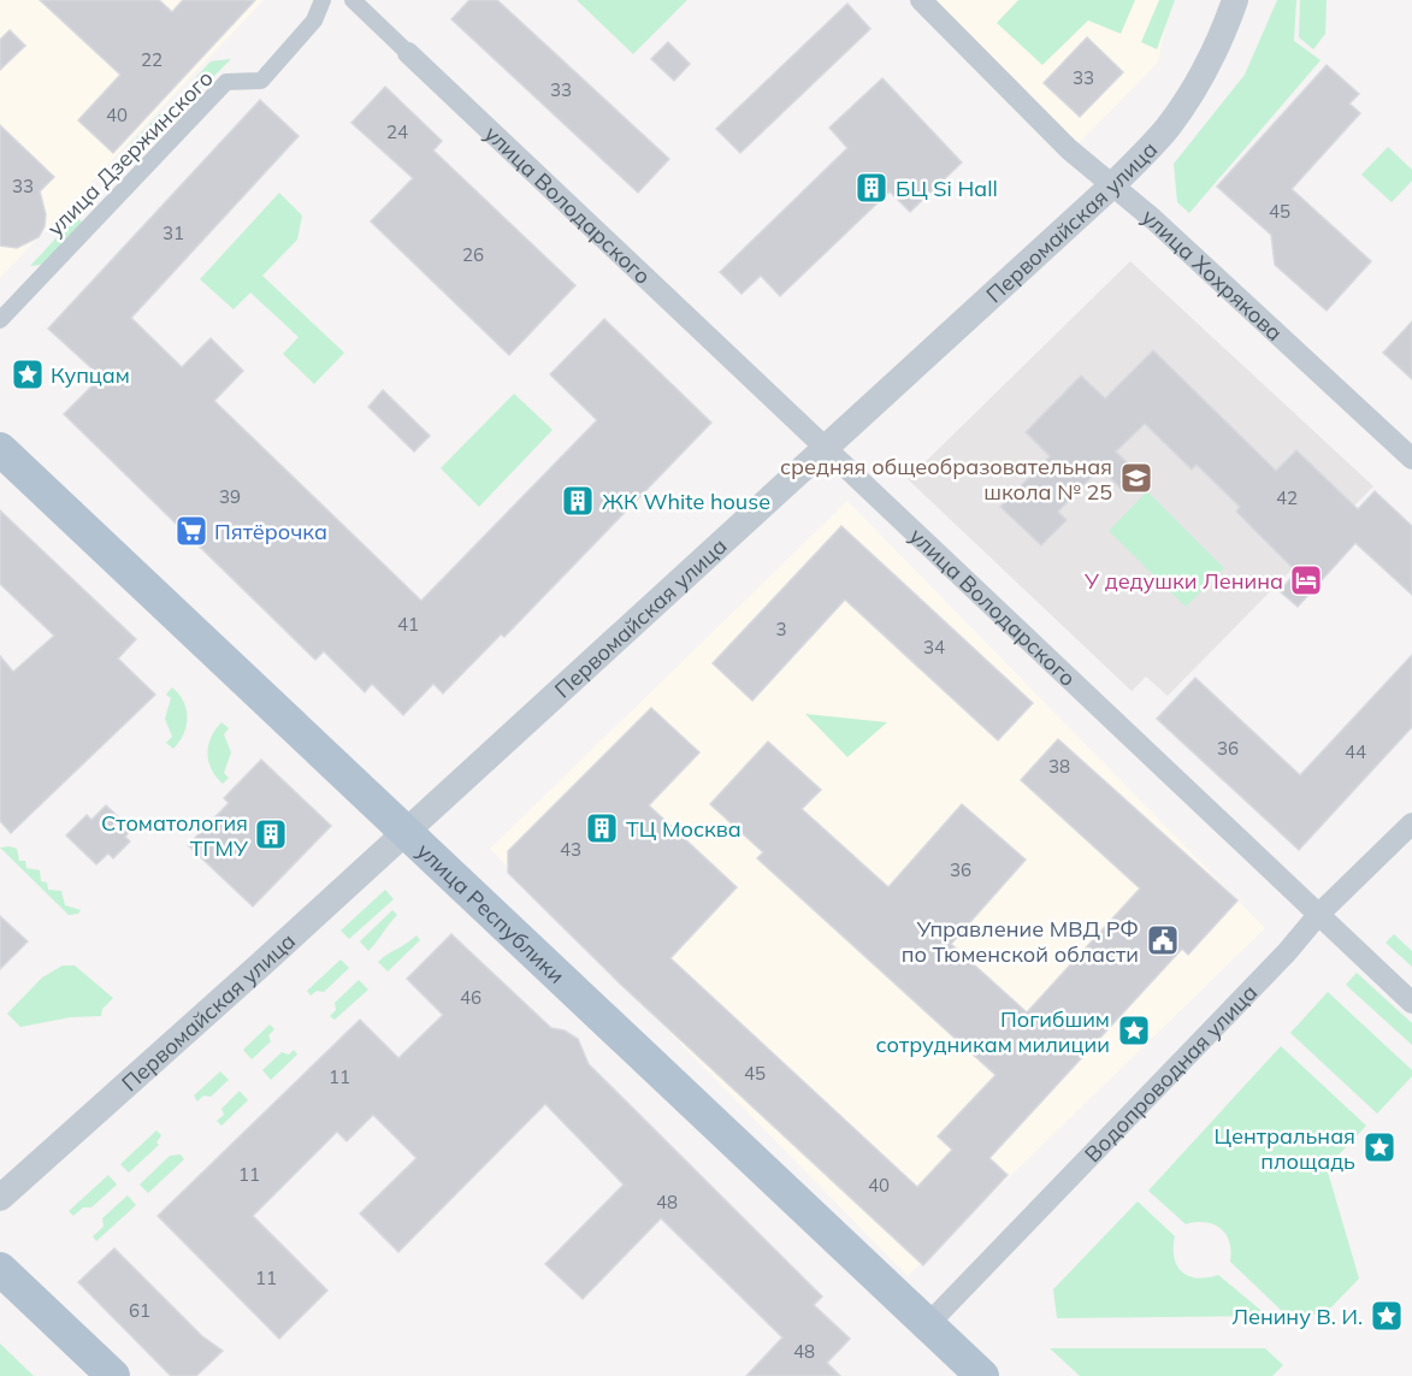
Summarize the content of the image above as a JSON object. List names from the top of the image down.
{
  "streets": {
    "main road": ["улица Республики"],
    "street": [
      "улица Дзержинского",
      "улица Володарского",
      "Первомайская улица",
      "улица Хохрякова",
      "Водопроводная улица"
    ]
  },
  "crossings": [
    ["улица Володарского", "Первомайская улица"],
    ["улица Володарского", "Водопроводная улица"],
    ["Первомайская улица", "улица Хохрякова"],
    ["Первомайская улица", "улица Республики"],
    ["улица Республики", "Водопроводная улица"]
  ],
  "places": {
    "building": [
      "БЦ Si Hall",
      "ЖК White house",
      "ТЦ Москва",
      "Стоматология ТГМУ"
    ],
    "place": [
      "Купцам",
      "Погибшим сотрудникам милиции",
      "Центральная площадь",
      "Ленину В. И."
    ],
    "school or university": ["средняя общеобразовательная школа № 25"],
    "supermarket": ["Пятёрочка"],
    "hotel": ["У дедушки Ленина"],
    "public building": ["Управление МВД РФ по Тюменской области"]
  },
  "house_numbers": [
    "22",
    "33",
    "33",
    "40",
    "24",
    "33",
    "45",
    "31",
    "26",
    "39",
    "42",
    "41",
    "3",
    "34",
    "36",
    "44",
    "38",
    "43",
    "36",
    "46",
    "45",
    "11",
    "11",
    "40",
    "48",
    "11",
    "61",
    "48"
  ]
}
